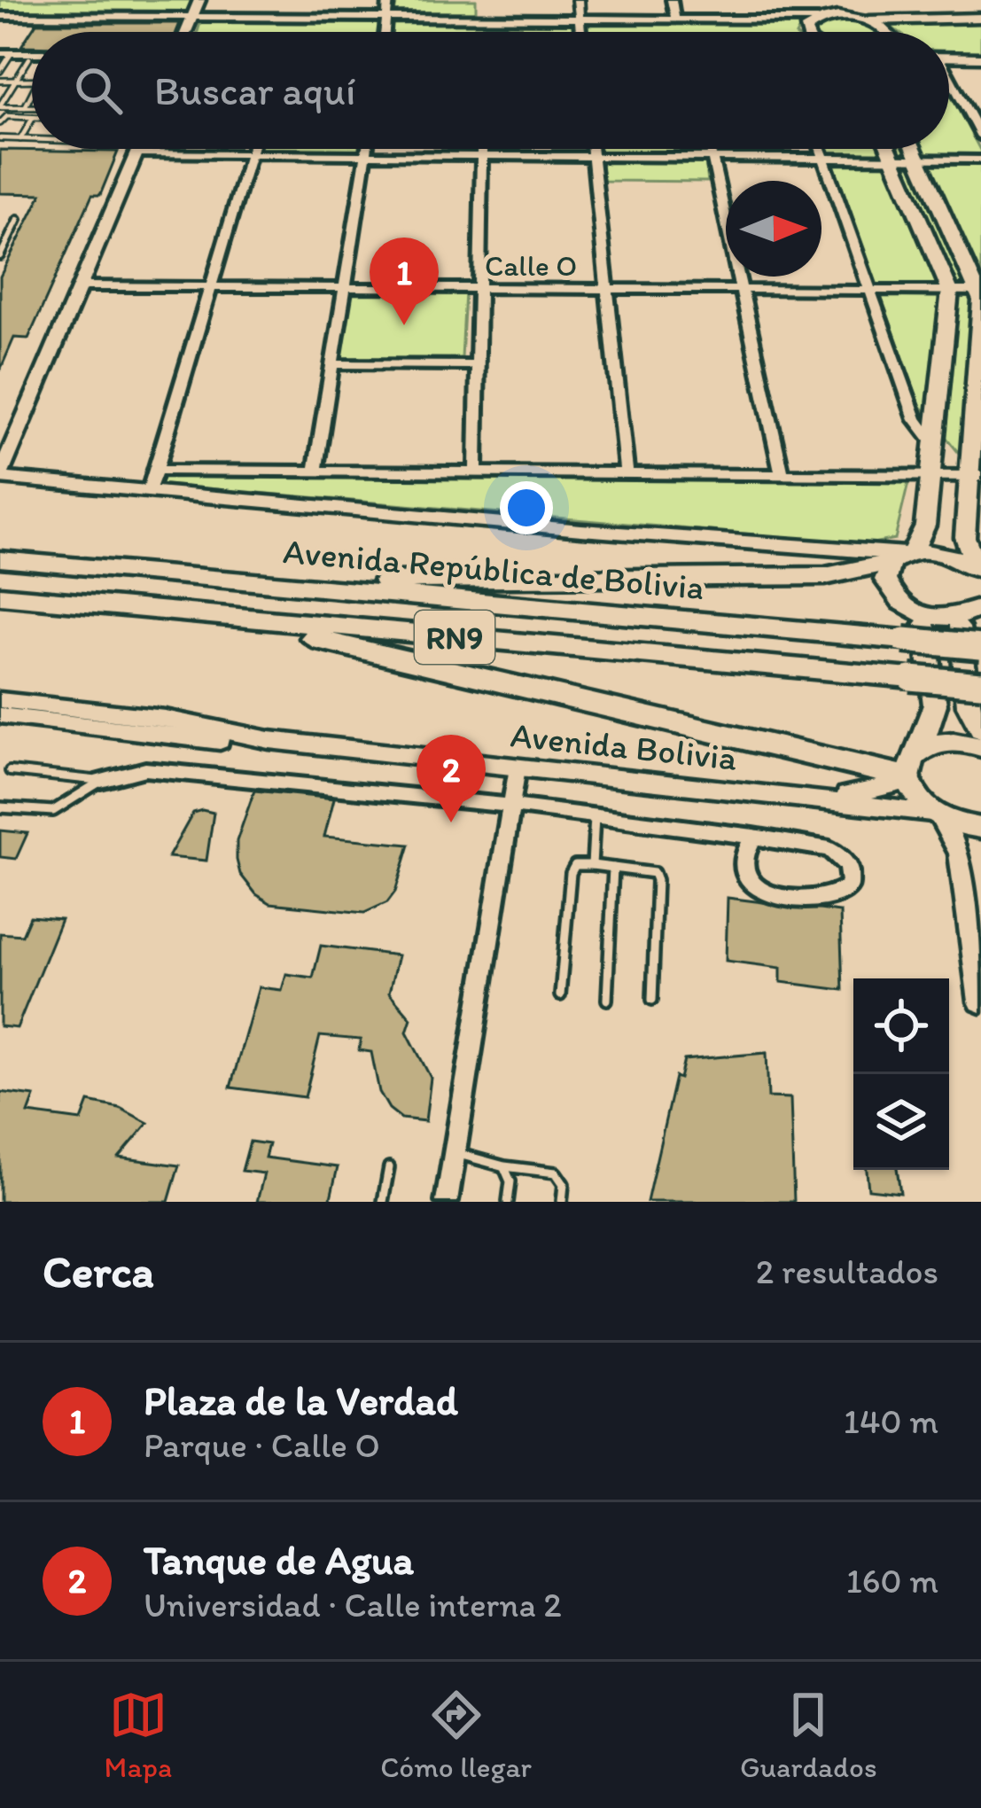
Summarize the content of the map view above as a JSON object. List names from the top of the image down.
{
  "streets": {
    "main road": ["Avenida República de Bolivia", "RN9"],
    "street": ["Calle O", "Avenida Bolivia"]
  },
  "north": "right",
  "page": {
    "search": "Buscar aquí",
    "pins": ["1", "2"],
    "heading": ["Cerca", "2 resultados"],
    "list": [
      {
        "mark": "1",
        "name": "Plaza de la Verdad",
        "note": "Parque · Calle O",
        "value": "140 m"
      },
      {
        "mark": "2",
        "name": "Tanque de Agua",
        "note": "Universidad · Calle interna 2",
        "value": "160 m"
      }
    ],
    "nav": ["Mapa", "Cómo llegar", "Guardados"]
  }
}
